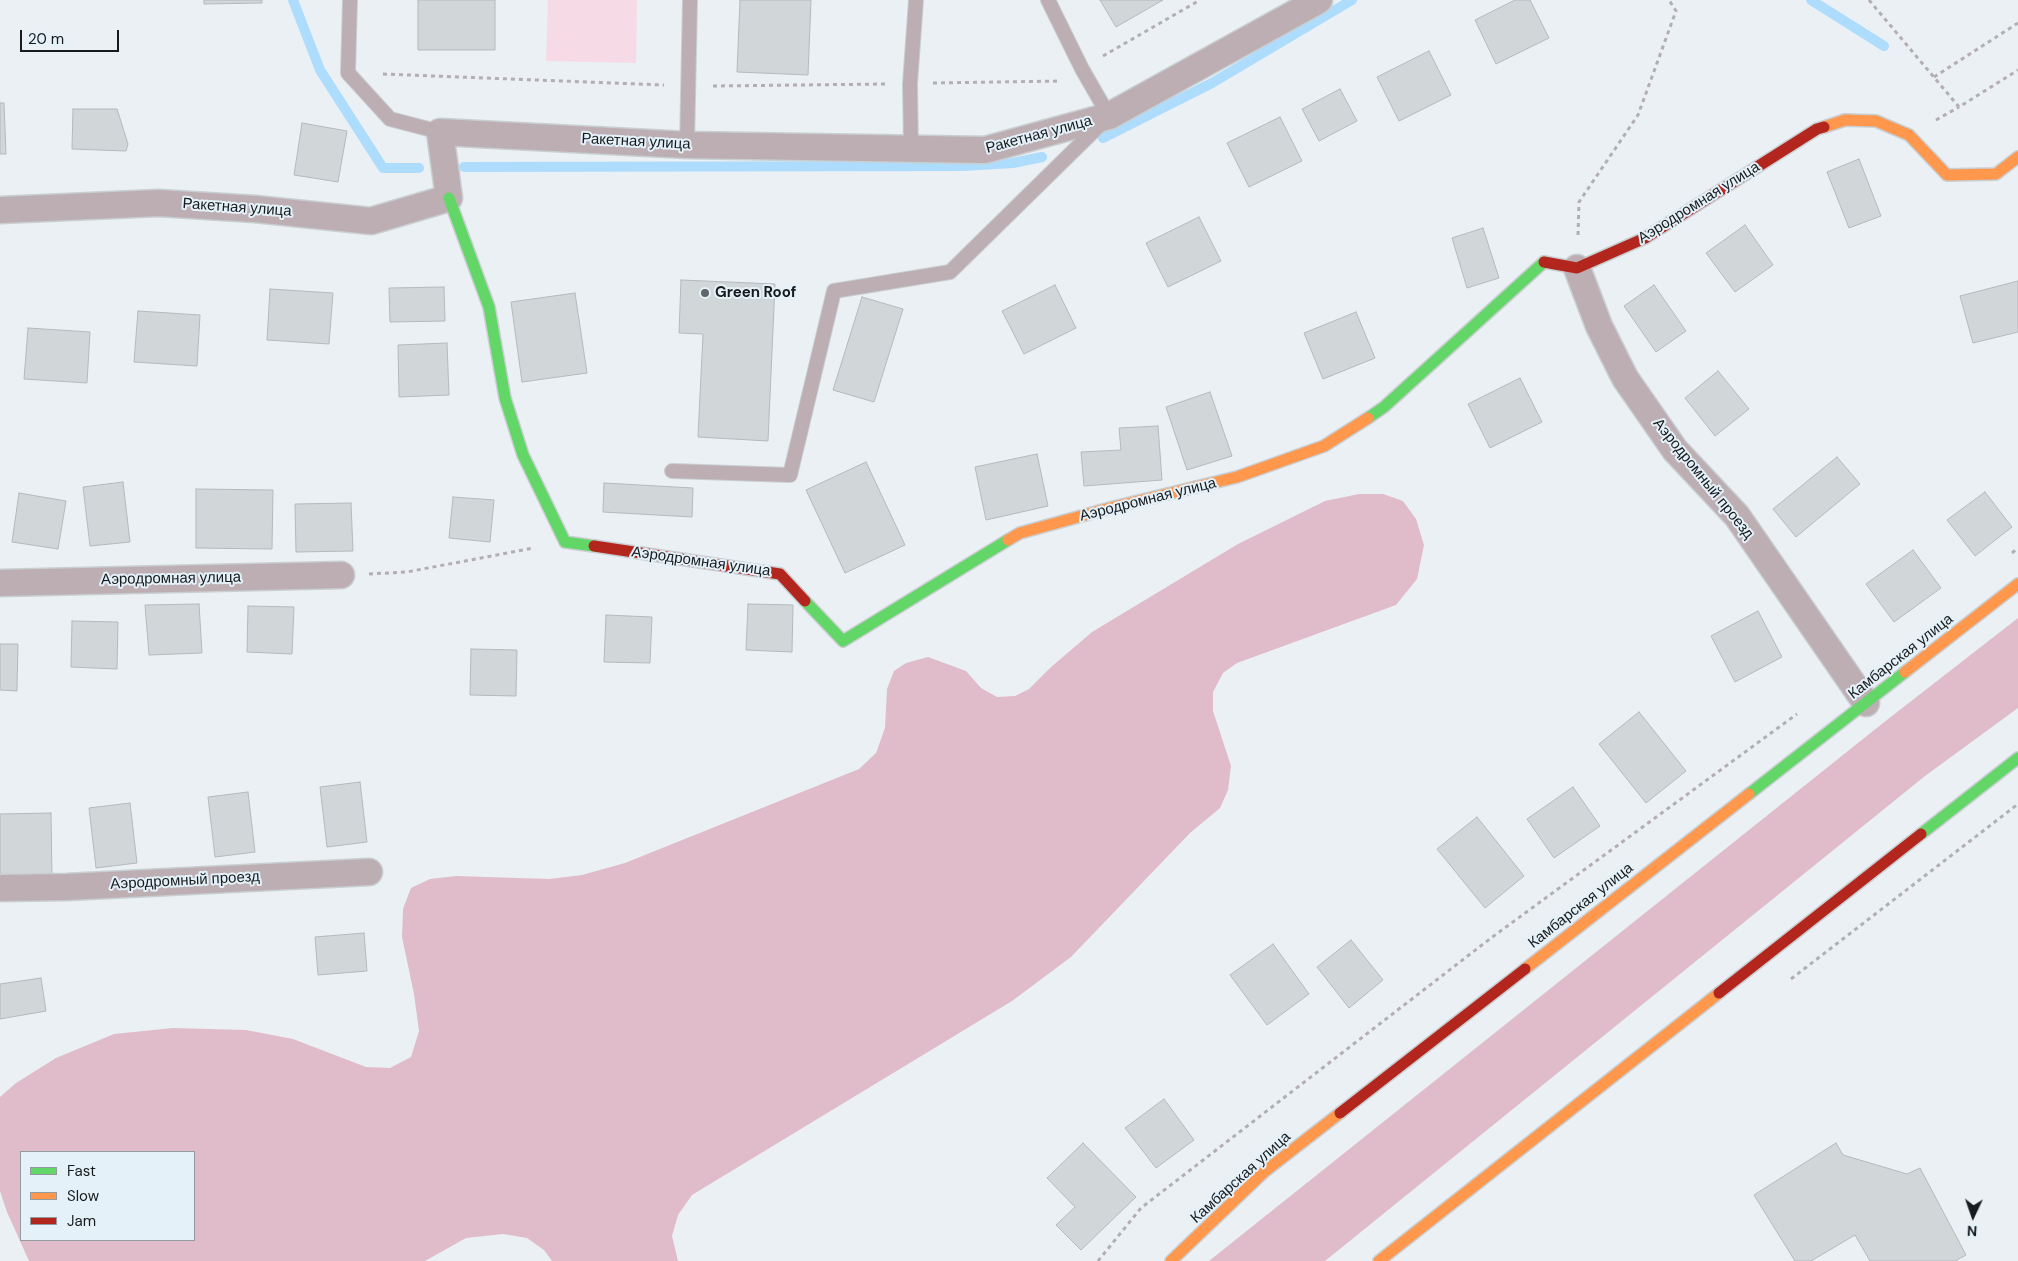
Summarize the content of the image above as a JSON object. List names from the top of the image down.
{
  "streets": {
    "street": [
      "Ракетная улица",
      "Аэродромная улица",
      "Аэродромный проезд",
      "Камбарская улица"
    ]
  },
  "crossings": [
    ["Аэродромная улица", "Аэродромный проезд"],
    ["Аэродромный проезд", "Камбарская улица"]
  ],
  "places": ["Green Roof"],
  "legend": ["Fast", "Slow", "Jam"],
  "scale_bar": "20 m",
  "north": "bottom"
}
